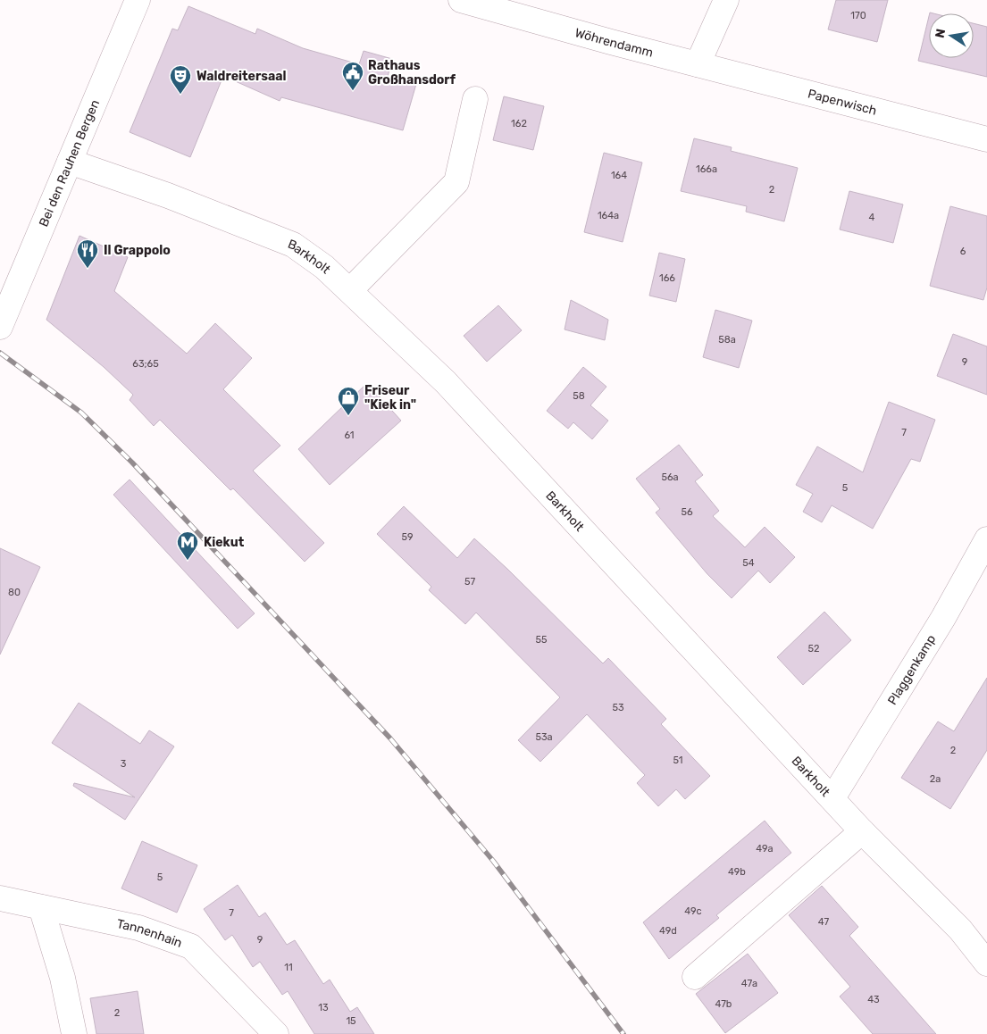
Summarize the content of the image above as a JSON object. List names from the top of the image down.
{
  "streets": {
    "street": [
      "Wöhrendamm",
      "Papenwisch",
      "Bei den Rauhen Bergen",
      "Barkholt",
      "Plaggenkamp",
      "Tannenhain"
    ]
  },
  "crossings": [
    ["Wöhrendamm", "Papenwisch"],
    ["Bei den Rauhen Bergen", "Barkholt"],
    ["Barkholt", "Plaggenkamp"]
  ],
  "places": {
    "public building": ["Rathaus Großhansdorf"],
    "theatre": ["Waldreitersaal"],
    "restaurant": ["Il Grappolo"],
    "shop": ["Friseur \"Kiek in\""],
    "metro station": ["Kiekut"]
  },
  "house_numbers": [
    "170",
    "162",
    "166a",
    "164",
    "2",
    "164a",
    "4",
    "6",
    "166",
    "58a",
    "9",
    "63;65",
    "58",
    "7",
    "61",
    "56a",
    "5",
    "56",
    "59",
    "54",
    "57",
    "80",
    "55",
    "52",
    "53",
    "53a",
    "2",
    "51",
    "3",
    "2a",
    "49a",
    "49b",
    "5",
    "49c",
    "7",
    "47",
    "49d",
    "9",
    "11",
    "47a",
    "43",
    "47b",
    "13",
    "2",
    "15"
  ],
  "north": "left"
}
